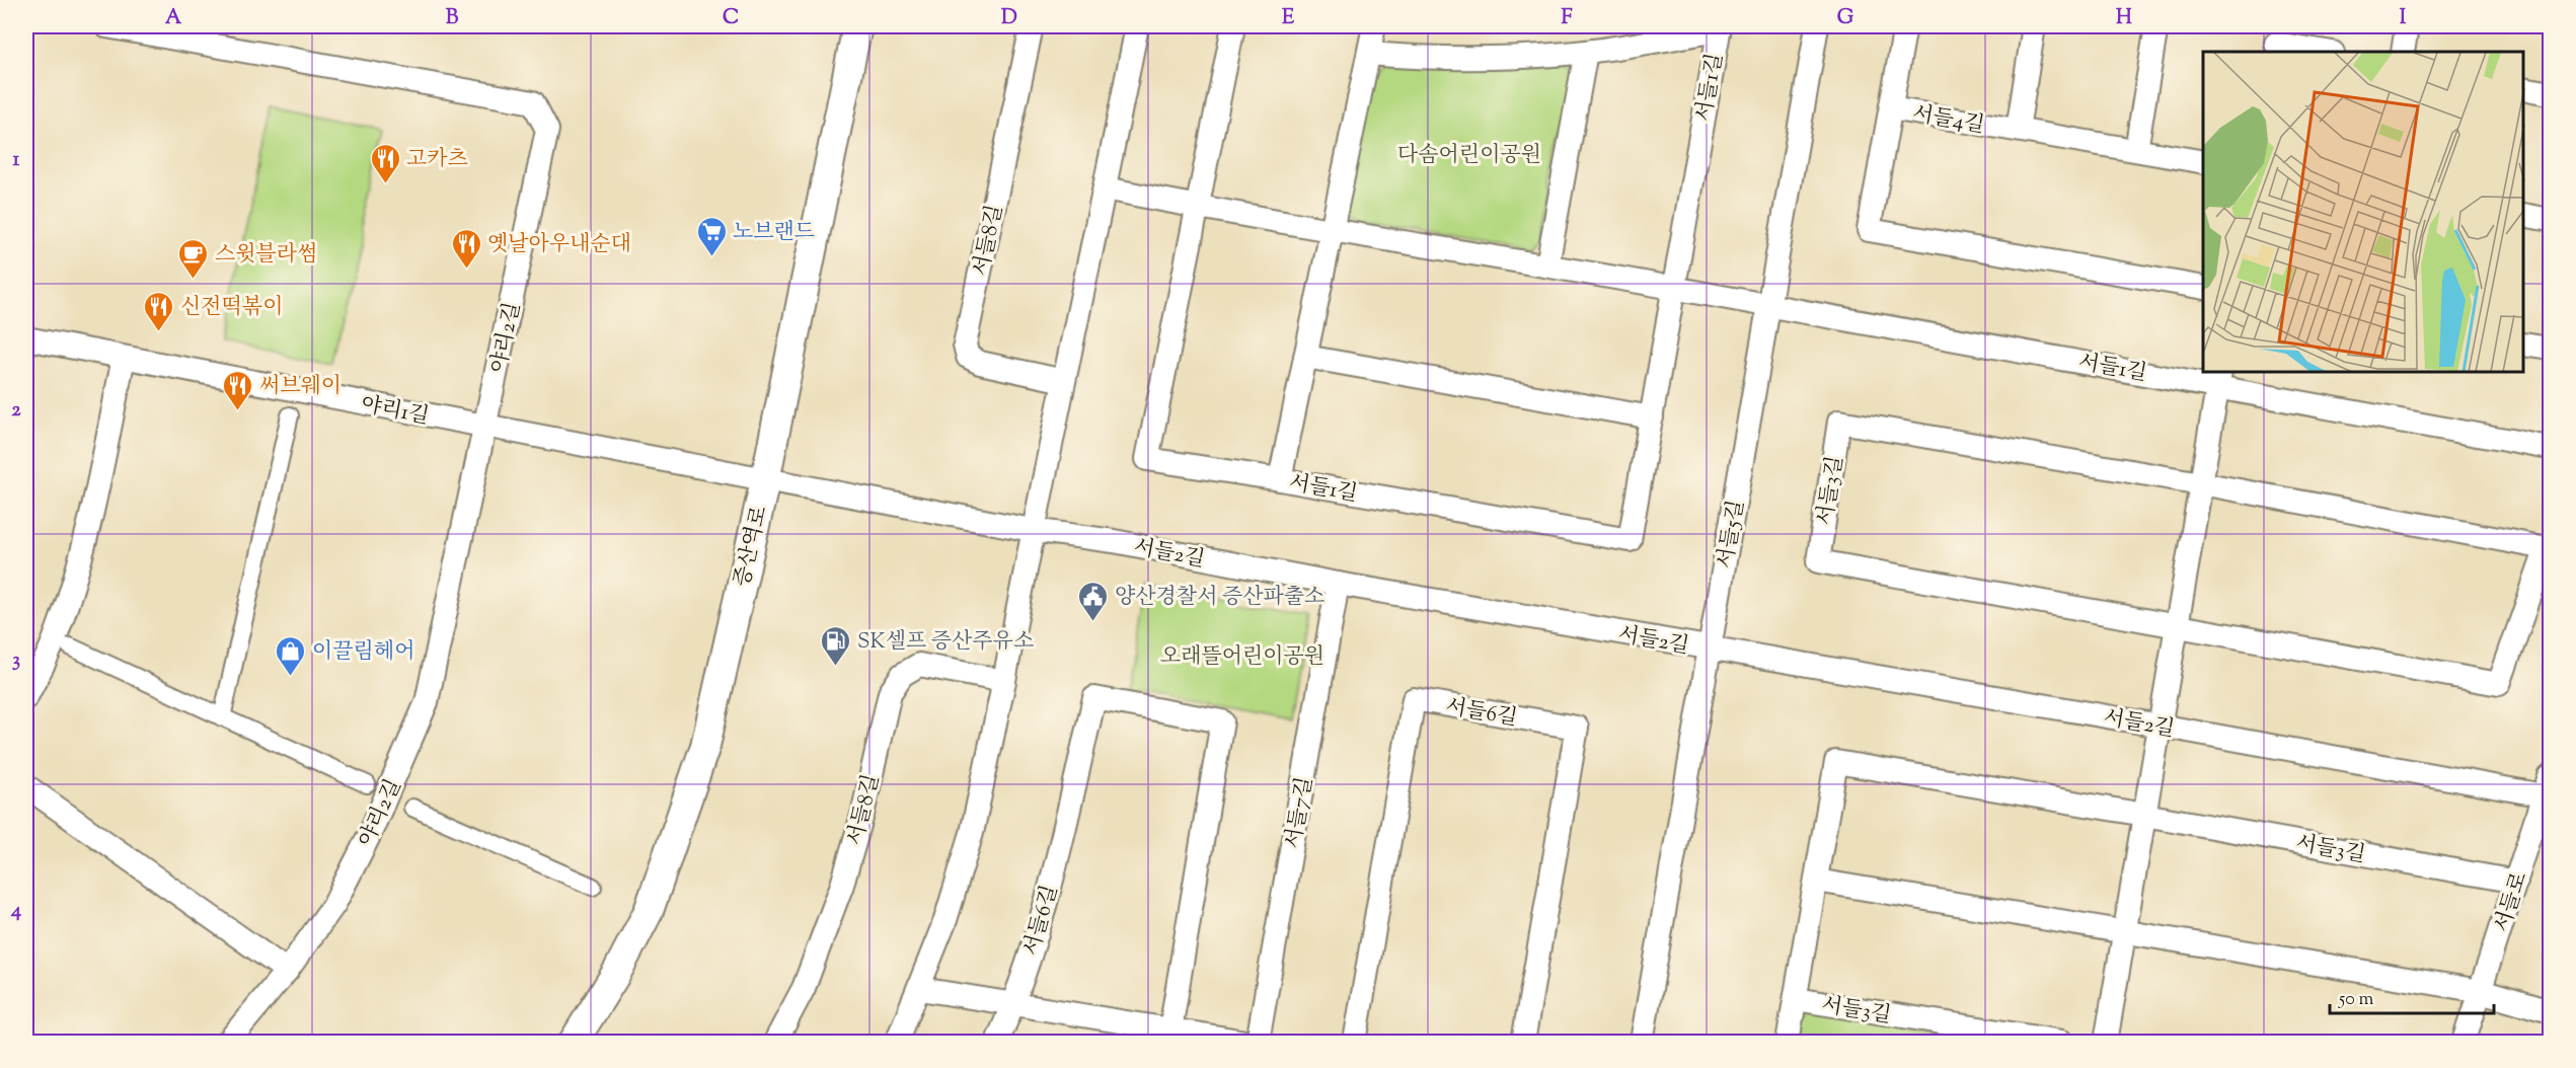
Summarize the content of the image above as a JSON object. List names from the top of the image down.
{
  "streets": {
    "street": [
      "서들1길",
      "서들4길",
      "서들8길",
      "야리2길",
      "야리1길",
      "서들3길",
      "서들5길",
      "증산역로",
      "서들2길",
      "서들6길",
      "서들7길",
      "서들로"
    ]
  },
  "crossings": [
    ["서들1길", "서들5길"],
    ["야리2길", "야리1길"],
    ["야리1길", "증산역로"],
    ["야리1길", "서들2길"],
    ["서들3길", "서들로"],
    ["서들5길", "서들2길"],
    ["증산역로", "서들2길"],
    ["서들2길", "서들7길"],
    ["서들2길", "서들로"]
  ],
  "parks": ["다솜어린이공원", "오래뜰어린이공원"],
  "places": {
    "restaurant": [
      "고카츠",
      "옛날아우내순대",
      "신전떡볶이",
      "써브웨이"
    ],
    "supermarket": ["노브랜드"],
    "cafe": ["스윗블라썸"],
    "public building": ["양산경찰서 증산파출소"],
    "fuel station": ["SK셀프 증산주유소"],
    "shop": ["이끌림헤어"]
  },
  "scale_bar": "50 m",
  "grid": {
    "columns": [
      "A",
      "B",
      "C",
      "D",
      "E",
      "F",
      "G",
      "H",
      "I"
    ],
    "rows": [
      "1",
      "2",
      "3",
      "4"
    ]
  }
}
